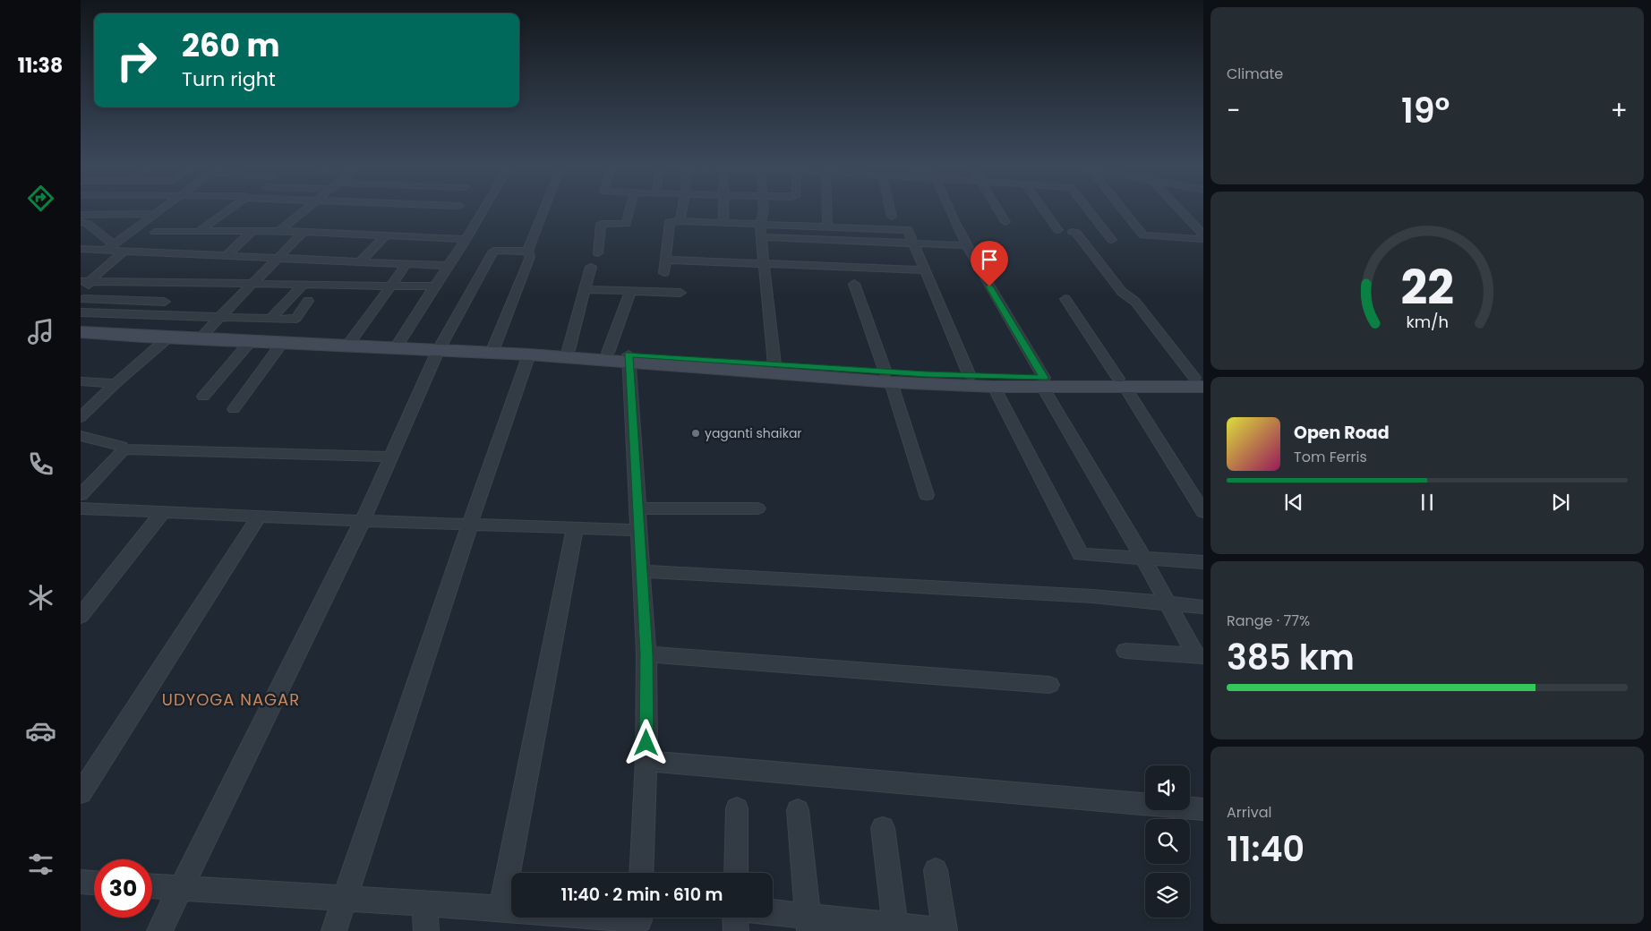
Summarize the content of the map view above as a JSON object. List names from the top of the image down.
{
  "districts": ["UDYOGA NAGAR"],
  "places": ["yaganti shaikar"],
  "page": {
    "tabs": "11:38",
    "tile": [
      "Climate",
      ["Range · 77%", "385 km"],
      ["Arrival", "11:40"]
    ],
    "turn": ["260 m", "Turn right"],
    "heat": ["−", "19°", "+"],
    "song": ["Open Road", "Tom Ferris"],
    "limit": "30",
    "trip": "11:40 · 2 min · 610 m",
    "gauge": ["22", "km/h"]
  }
}
